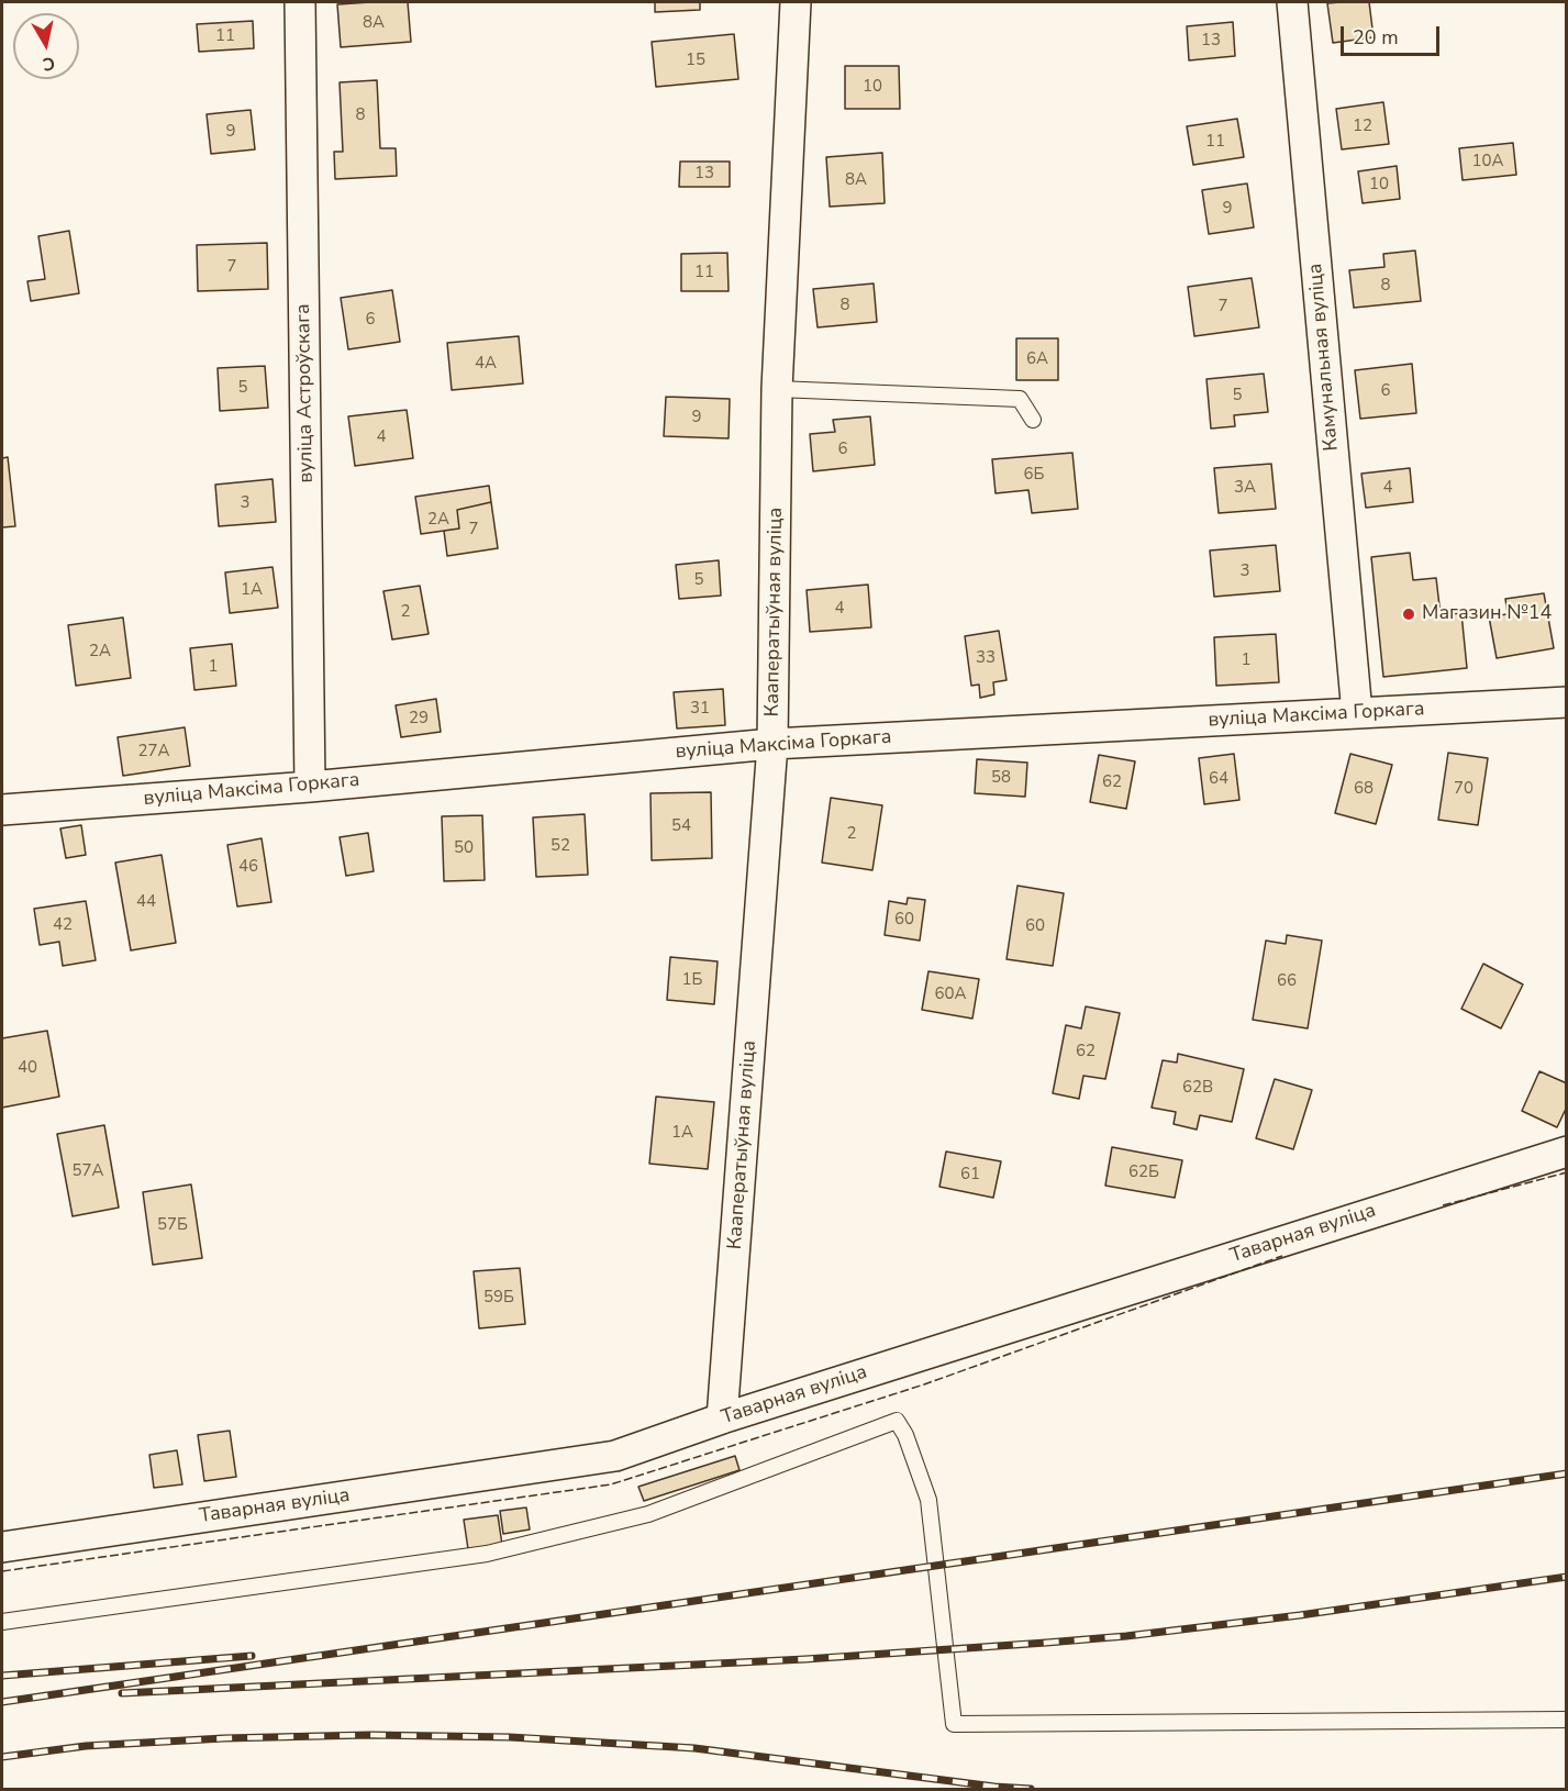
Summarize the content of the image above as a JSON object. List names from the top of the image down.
{
  "streets": {
    "street": [
      "Камунальная вуліца",
      "вуліца Астроўскага",
      "Кааператыўная вуліца",
      "вуліца Максіма Горкага",
      "Таварная вуліца"
    ]
  },
  "crossings": [
    ["Камунальная вуліца", "вуліца Максіма Горкага"],
    ["вуліца Астроўскага", "вуліца Максіма Горкага"],
    ["Кааператыўная вуліца", "вуліца Максіма Горкага"],
    ["Кааператыўная вуліца", "Таварная вуліца"]
  ],
  "places": ["Магазин №14"],
  "house_numbers": [
    "8А",
    "11",
    "13",
    "15",
    "10",
    "8",
    "12",
    "9",
    "11",
    "10А",
    "13",
    "8А",
    "10",
    "9",
    "7",
    "11",
    "8",
    "8",
    "7",
    "6",
    "6А",
    "4А",
    "5",
    "6",
    "5",
    "9",
    "4",
    "6",
    "6Б",
    "3А",
    "4",
    "3",
    "2А",
    "7",
    "3",
    "5",
    "1А",
    "4",
    "2",
    "2А",
    "33",
    "1",
    "1",
    "31",
    "29",
    "27А",
    "58",
    "64",
    "62",
    "68",
    "70",
    "54",
    "2",
    "52",
    "50",
    "46",
    "44",
    "60",
    "42",
    "60",
    "1Б",
    "66",
    "60А",
    "62",
    "40",
    "62В",
    "1А",
    "57А",
    "62Б",
    "61",
    "57Б",
    "59Б"
  ],
  "scale_bar": "20 m",
  "north": "bottom"
}
